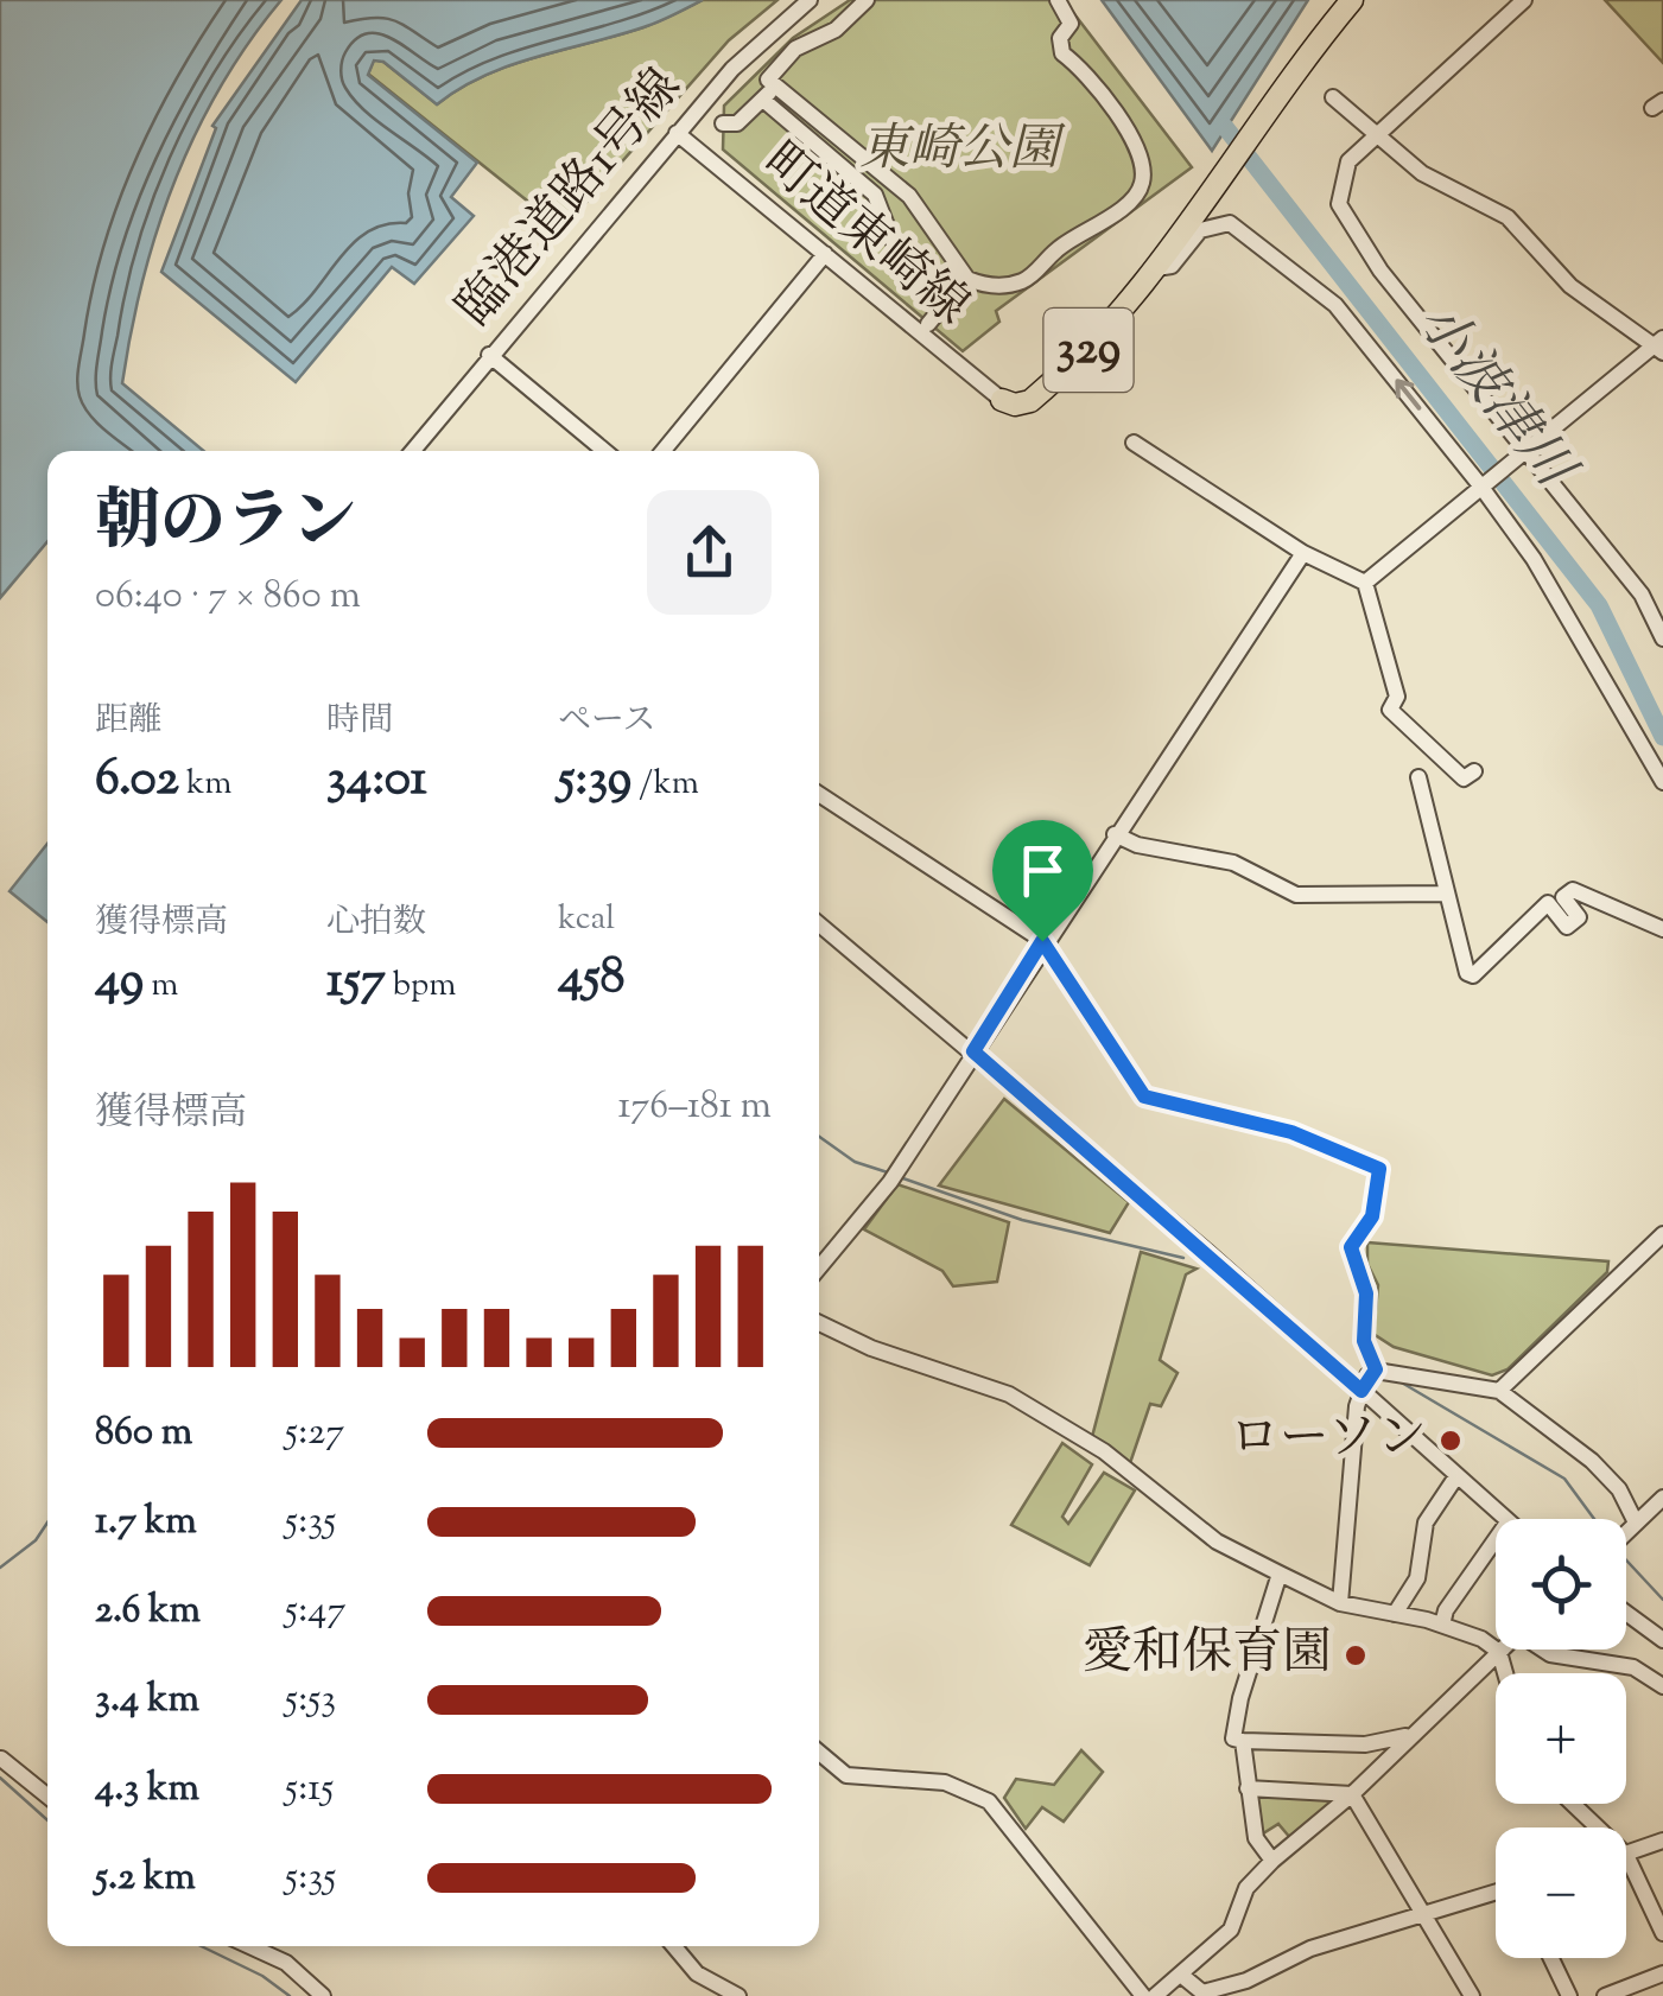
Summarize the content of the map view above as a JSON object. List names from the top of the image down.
{
  "streets": {
    "highway": ["329"],
    "street": ["臨港道路1号線", "町道東崎線"]
  },
  "crossings": [
    ["臨港道路1号線", "町道東崎線"],
    ["町道東崎線", "329"]
  ],
  "water": ["小波津川"],
  "parks": ["東崎公園"],
  "places": ["ローソン", "愛和保育園"],
  "page": {
    "heading": ["朝のラン", "06:40 · 7 × 860 m"],
    "stats": [
      ["距離", "6.02 km"],
      ["時間", "34:01"],
      ["ペース", "5:39 /km"],
      ["獲得標高", "49 m"],
      ["心拍数", "157 bpm"],
      ["kcal", "458"]
    ],
    "chart": ["獲得標高", "176–181 m"],
    "list": [
      {
        "name": "860 m",
        "note": "5:27"
      },
      {
        "name": "1.7 km",
        "note": "5:35"
      },
      {
        "name": "2.6 km",
        "note": "5:47"
      },
      {
        "name": "3.4 km",
        "note": "5:53"
      },
      {
        "name": "4.3 km",
        "note": "5:15"
      },
      {
        "name": "5.2 km",
        "note": "5:35"
      }
    ],
    "map_buttons": ["+", "−"]
  }
}
